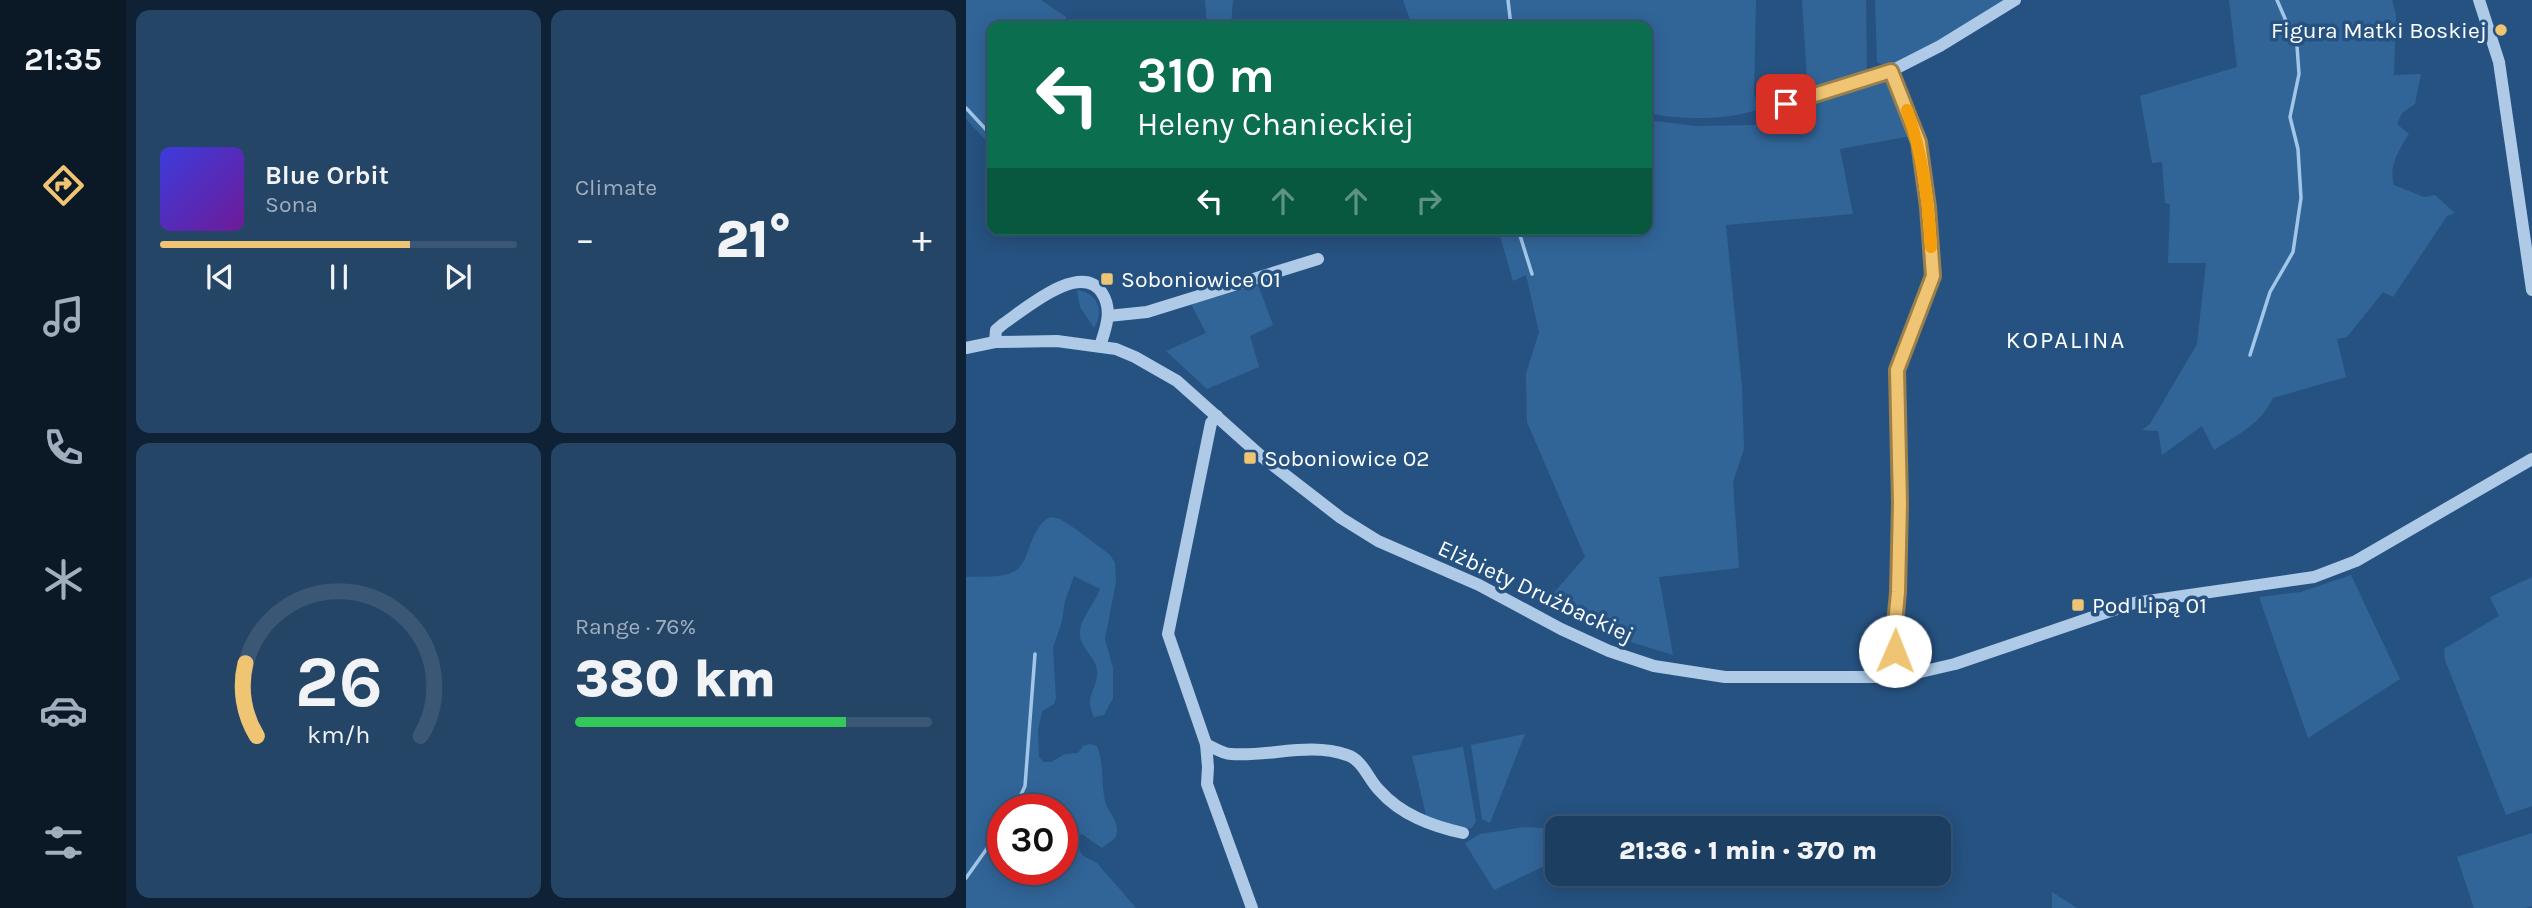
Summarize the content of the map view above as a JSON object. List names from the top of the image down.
{
  "streets": {
    "street": ["Elżbiety Drużbackiej"]
  },
  "districts": ["KOPALINA"],
  "places": {
    "other": ["Figura Matki Boskiej"],
    "transit": ["Soboniowice 01", "Soboniowice 02", "Pod Lipą 01"]
  },
  "page": {
    "tabs": "21:35",
    "tile": [
      "Climate",
      ["Range · 76%", "380 km"]
    ],
    "turn": ["310 m", "Heleny Chanieckiej"],
    "song": ["Blue Orbit", "Sona"],
    "heat": ["−", "21°", "+"],
    "limit": "30",
    "trip": "21:36 · 1 min · 370 m",
    "gauge": ["26", "km/h"]
  }
}
